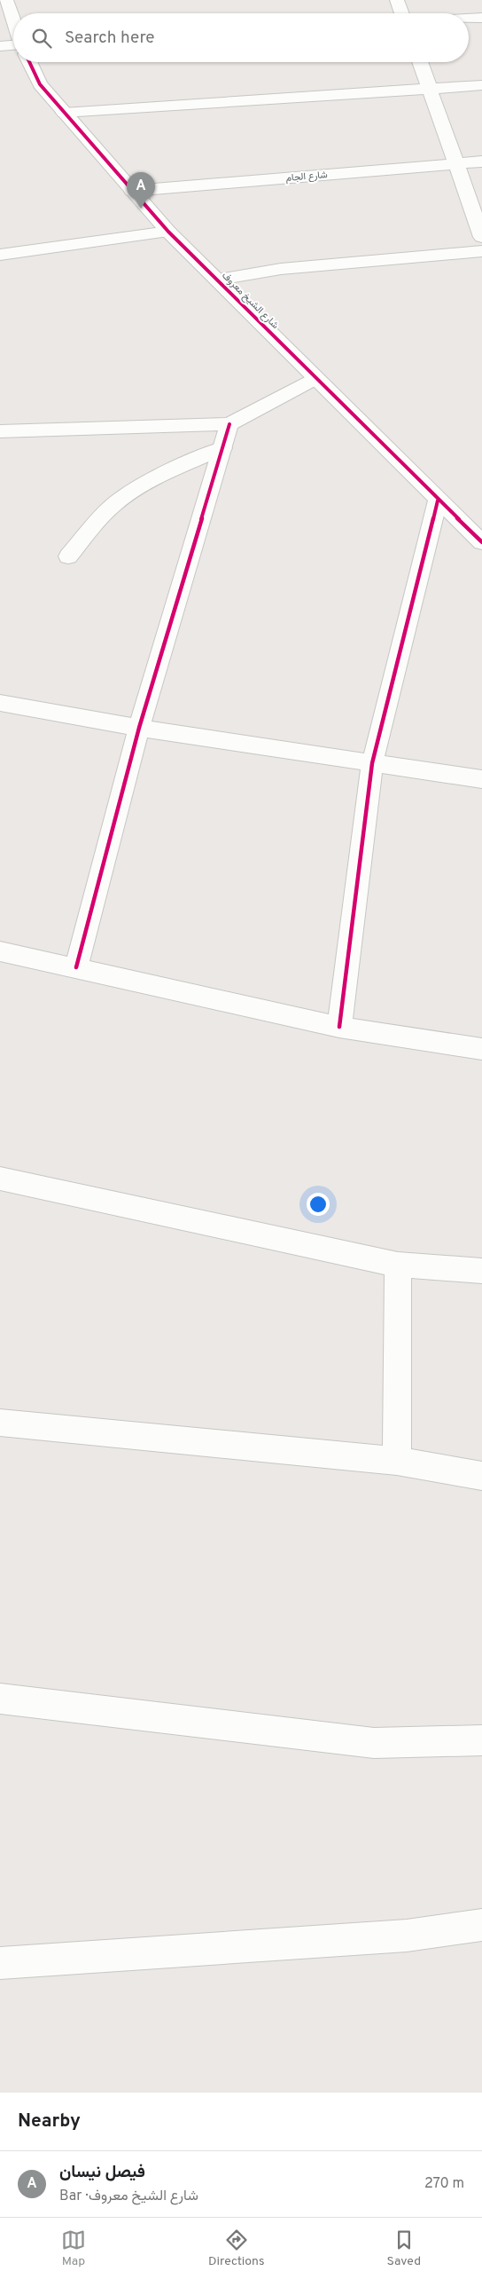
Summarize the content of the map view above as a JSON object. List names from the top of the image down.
{
  "streets": {
    "street": ["شارع الجام", "شارع الشيخ معروف"]
  },
  "crossings": [
    ["شارع الجام", "شارع الشيخ معروف"]
  ],
  "page": {
    "search": "Search here",
    "pins": "A",
    "heading": "Nearby",
    "list": [
      {
        "mark": "A",
        "name": "فيصل نيسان",
        "note": "Bar · شارع الشيخ معروف",
        "value": "270 m"
      }
    ],
    "nav": ["Map", "Directions", "Saved"]
  }
}
